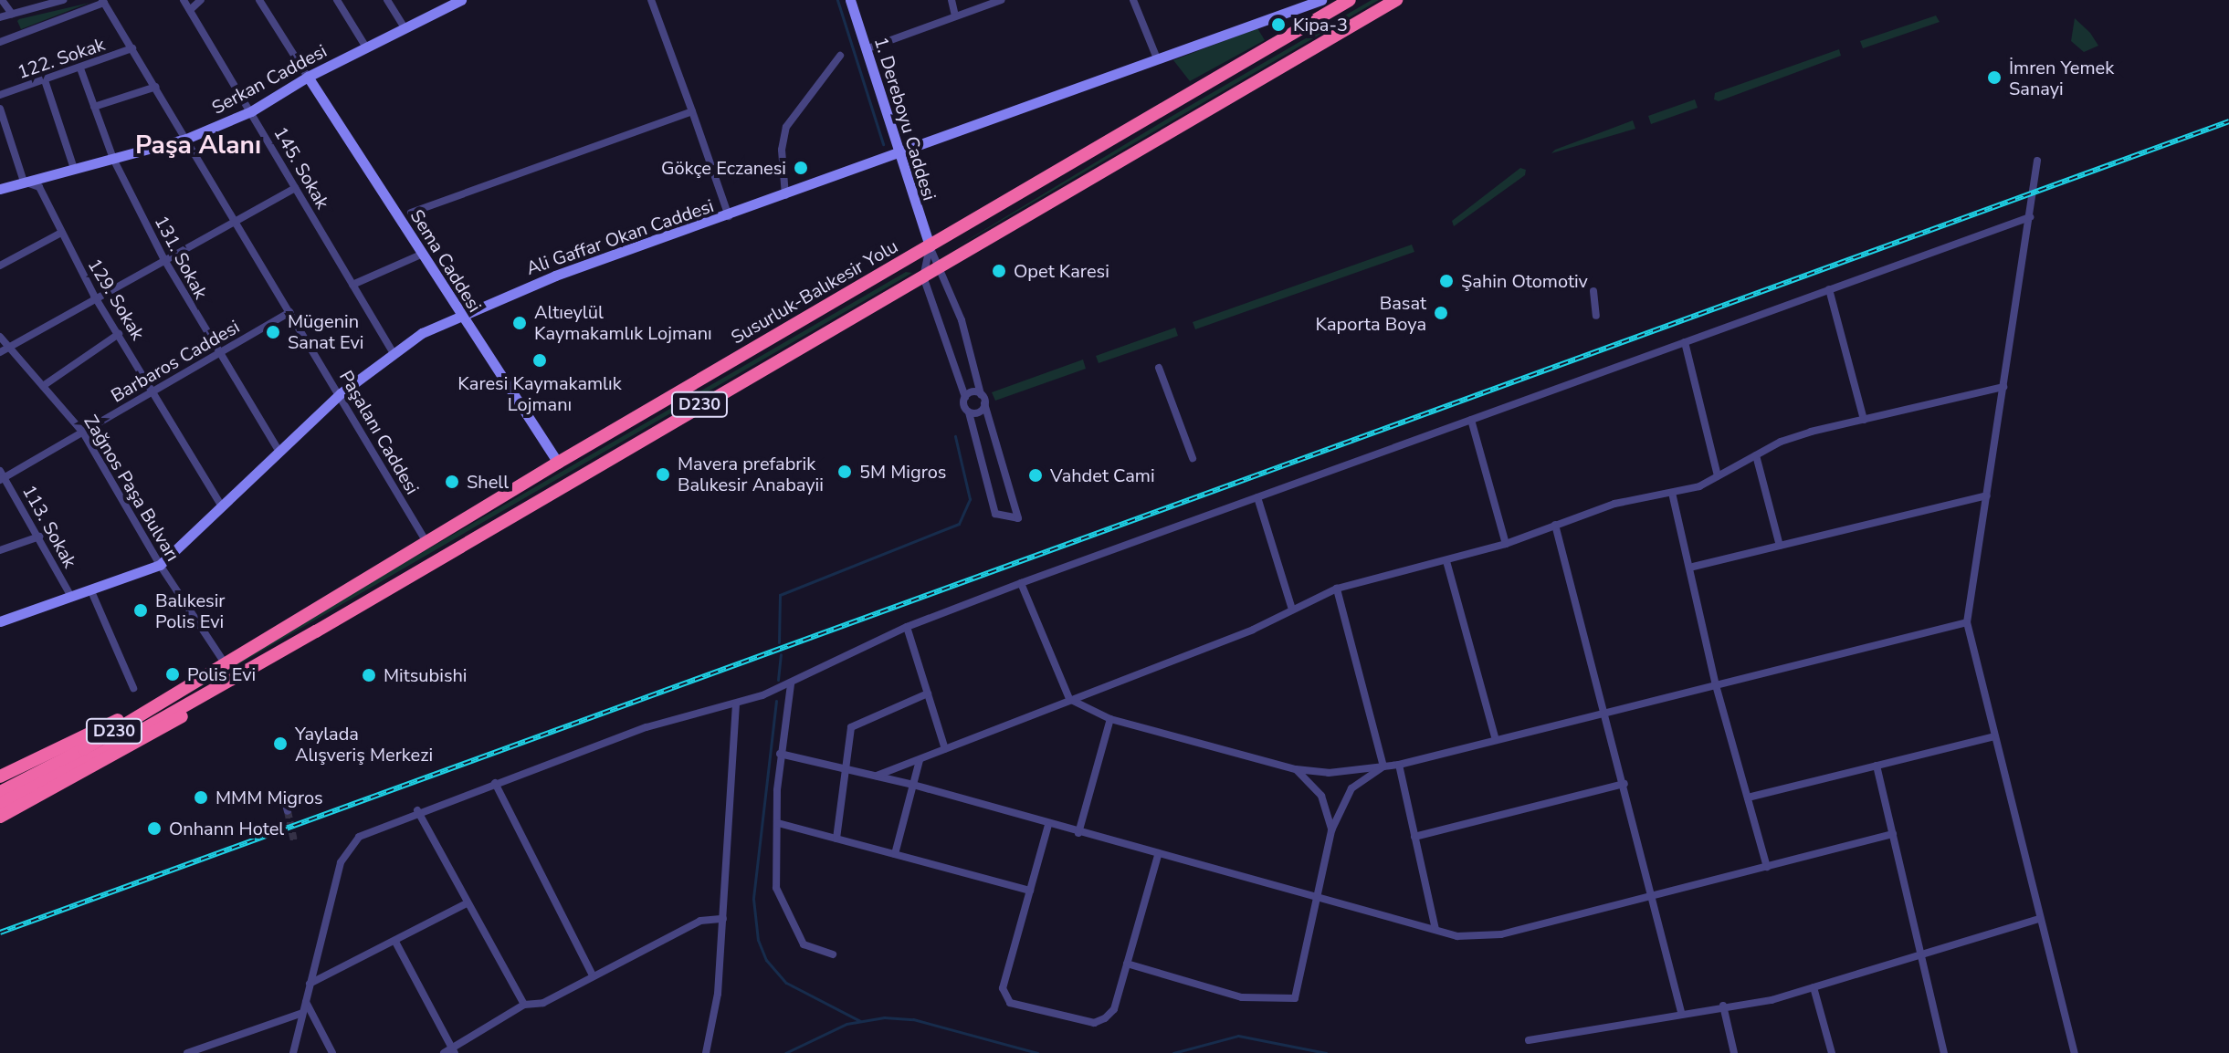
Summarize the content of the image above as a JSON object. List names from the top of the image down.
{
  "streets": {
    "highway": ["Susurluk-Balıkesir Yolu", "D230"],
    "main road": [
      "Serkan Caddesi",
      "1. Dereboyu Caddesi",
      "Ali Gaffar Okan Caddesi",
      "Sema Caddesi"
    ],
    "street": [
      "122. Sokak",
      "145. Sokak",
      "131. Sokak",
      "129. Sokak",
      "Barbaros Caddesi",
      "Paşalanı Caddesi",
      "Zağnos Paşa Bulvarı",
      "113. Sokak"
    ]
  },
  "crossings": [
    ["122. Sokak", "131. Sokak"],
    ["122. Sokak", "Paşalanı Caddesi"],
    ["Serkan Caddesi", "145. Sokak"],
    ["Serkan Caddesi", "131. Sokak"],
    ["Serkan Caddesi", "Sema Caddesi"],
    ["Serkan Caddesi", "129. Sokak"],
    ["Serkan Caddesi", "Paşalanı Caddesi"],
    ["1. Dereboyu Caddesi", "Ali Gaffar Okan Caddesi"],
    ["1. Dereboyu Caddesi", "Susurluk-Balıkesir Yolu"],
    ["145. Sokak", "Ali Gaffar Okan Caddesi"],
    ["Ali Gaffar Okan Caddesi", "131. Sokak"],
    ["Ali Gaffar Okan Caddesi", "Sema Caddesi"],
    ["Ali Gaffar Okan Caddesi", "129. Sokak"],
    ["Ali Gaffar Okan Caddesi", "Paşalanı Caddesi"],
    ["Ali Gaffar Okan Caddesi", "Zağnos Paşa Bulvarı"],
    ["Ali Gaffar Okan Caddesi", "113. Sokak"],
    ["131. Sokak", "Barbaros Caddesi"],
    ["Sema Caddesi", "Susurluk-Balıkesir Yolu"],
    ["Susurluk-Balıkesir Yolu", "Paşalanı Caddesi"],
    ["Susurluk-Balıkesir Yolu", "Zağnos Paşa Bulvarı"],
    ["129. Sokak", "Barbaros Caddesi"],
    ["Barbaros Caddesi", "Paşalanı Caddesi"],
    ["Barbaros Caddesi", "Zağnos Paşa Bulvarı"],
    ["Barbaros Caddesi", "113. Sokak"]
  ],
  "districts": ["Paşa Alanı"],
  "places": [
    "Kipa-3",
    "İmren Yemek Sanayi",
    "Gökçe Eczanesi",
    "Opet Karesi",
    "Şahin Otomotiv",
    "Basat Kaporta Boya",
    "Altıeylül Kaymakamlık Lojmanı",
    "Mügenin Sanat Evi",
    "Karesi Kaymakamlık Lojmanı",
    "5M Migros",
    "Mavera prefabrik Balıkesir Anabayii",
    "Vahdet Cami",
    "Shell",
    "Balıkesir Polis Evi",
    "Polis Evi",
    "Mitsubishi",
    "Yaylada Alışveriş Merkezi",
    "MMM Migros",
    "Onhann Hotel"
  ]
}
